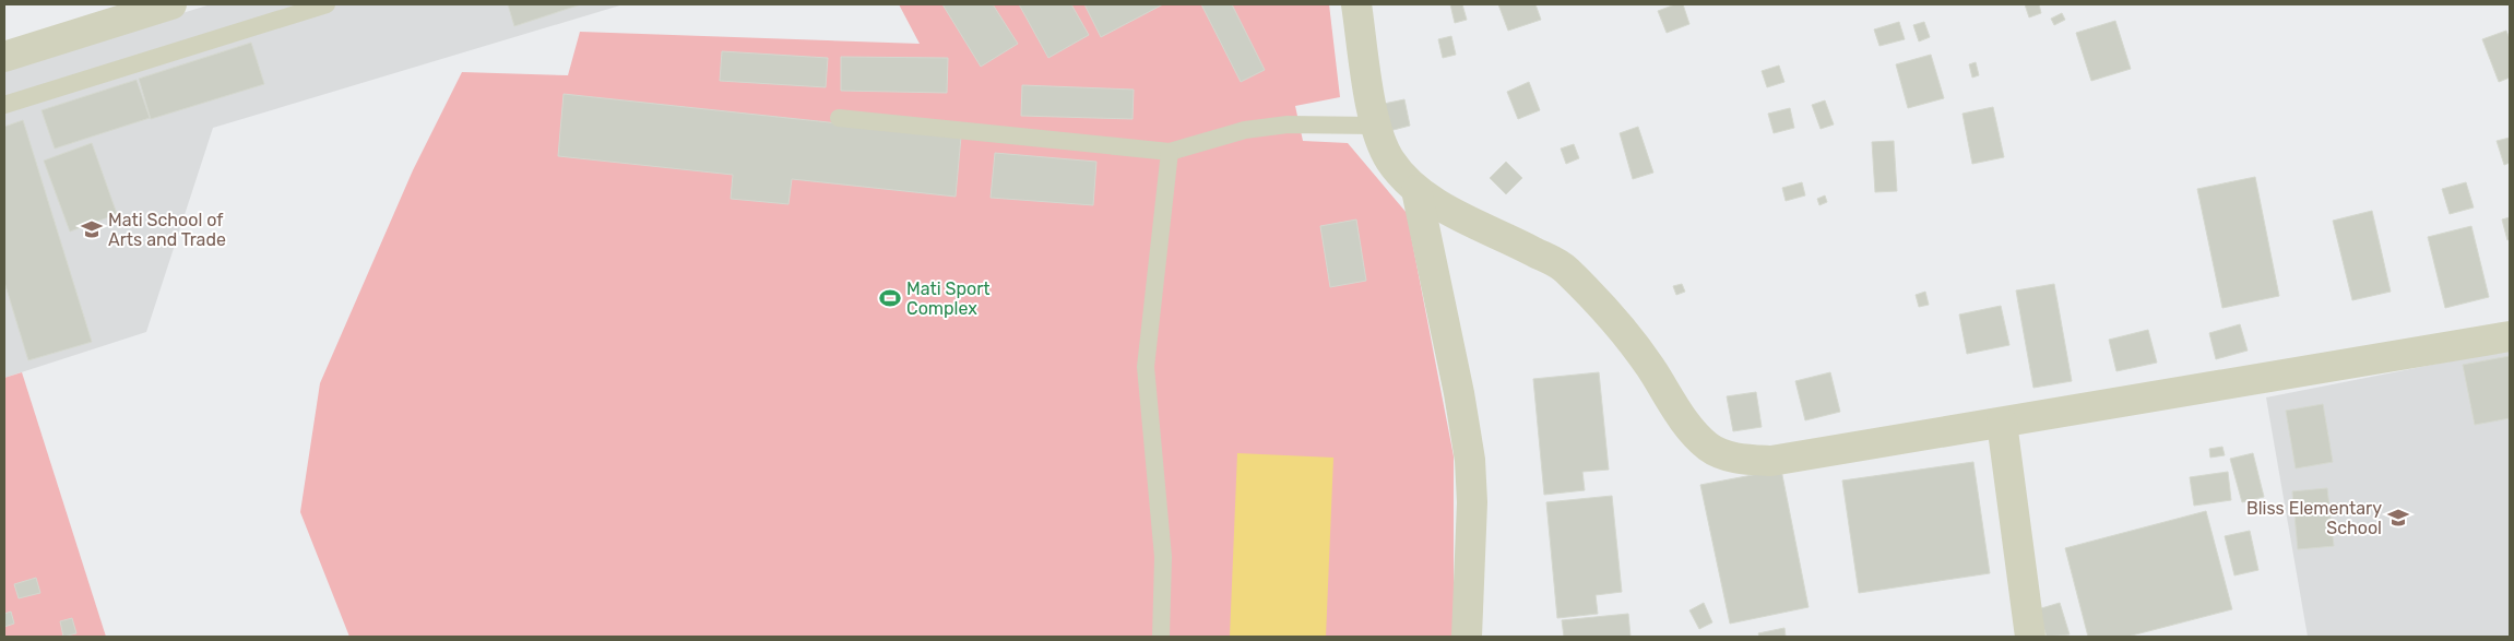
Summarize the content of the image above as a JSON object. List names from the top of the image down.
{
  "places": {
    "school or university": ["Mati School of Arts and Trade", "Bliss Elementary School"],
    "sports": ["Mati Sport Complex"]
  }
}
